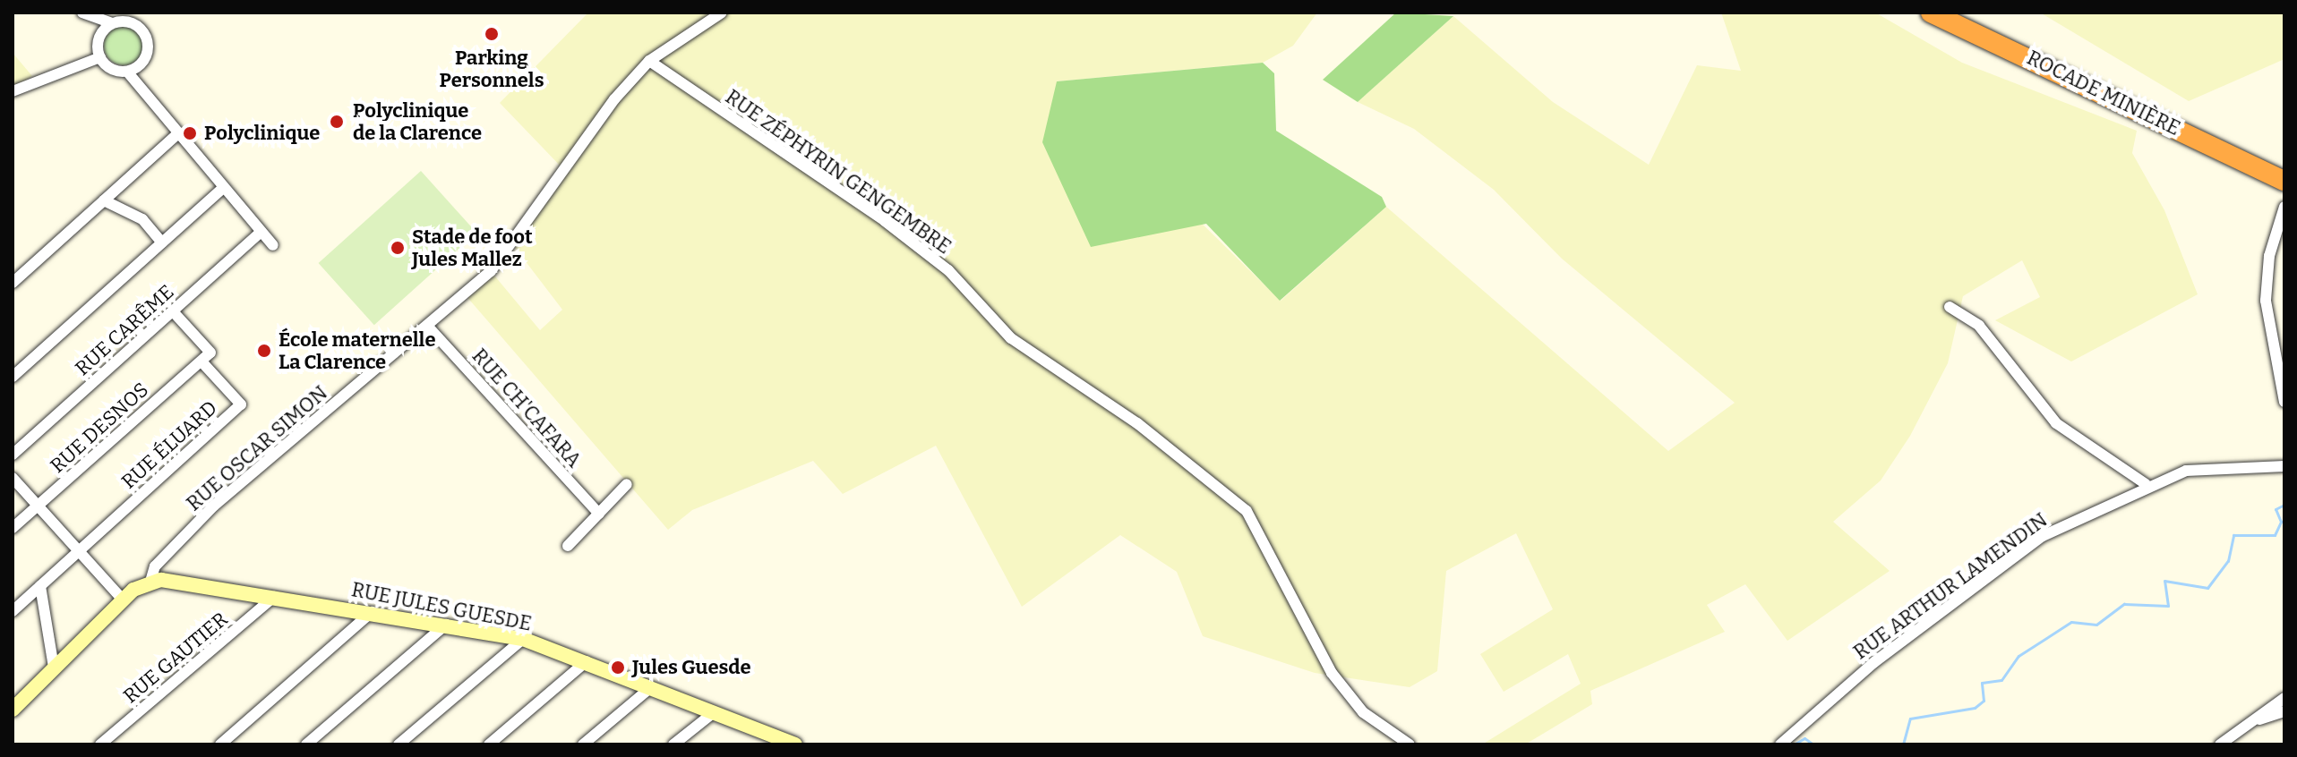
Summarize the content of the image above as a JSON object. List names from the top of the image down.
{
  "streets": {
    "highway": ["ROCADE MINIÈRE"],
    "main road": ["RUE JULES GUESDE"],
    "street": [
      "RUE ZÉPHYRIN GENGEMBRE",
      "RUE CARÊME",
      "RUE CH'CAFARA",
      "RUE DESNOS",
      "RUE ÉLUARD",
      "RUE OSCAR SIMON",
      "RUE ARTHUR LAMENDIN",
      "RUE GAUTIER"
    ]
  },
  "crossings": [
    ["RUE ZÉPHYRIN GENGEMBRE", "RUE OSCAR SIMON"],
    ["RUE CH'CAFARA", "RUE OSCAR SIMON"],
    ["RUE DESNOS", "RUE ÉLUARD"],
    ["RUE OSCAR SIMON", "RUE JULES GUESDE"],
    ["RUE JULES GUESDE", "RUE GAUTIER"]
  ],
  "places": [
    "Parking Personnels",
    "Polyclinique de la Clarence",
    "Polyclinique",
    "Stade de foot Jules Mallez",
    "École maternelle La Clarence",
    "Jules Guesde"
  ]
}
